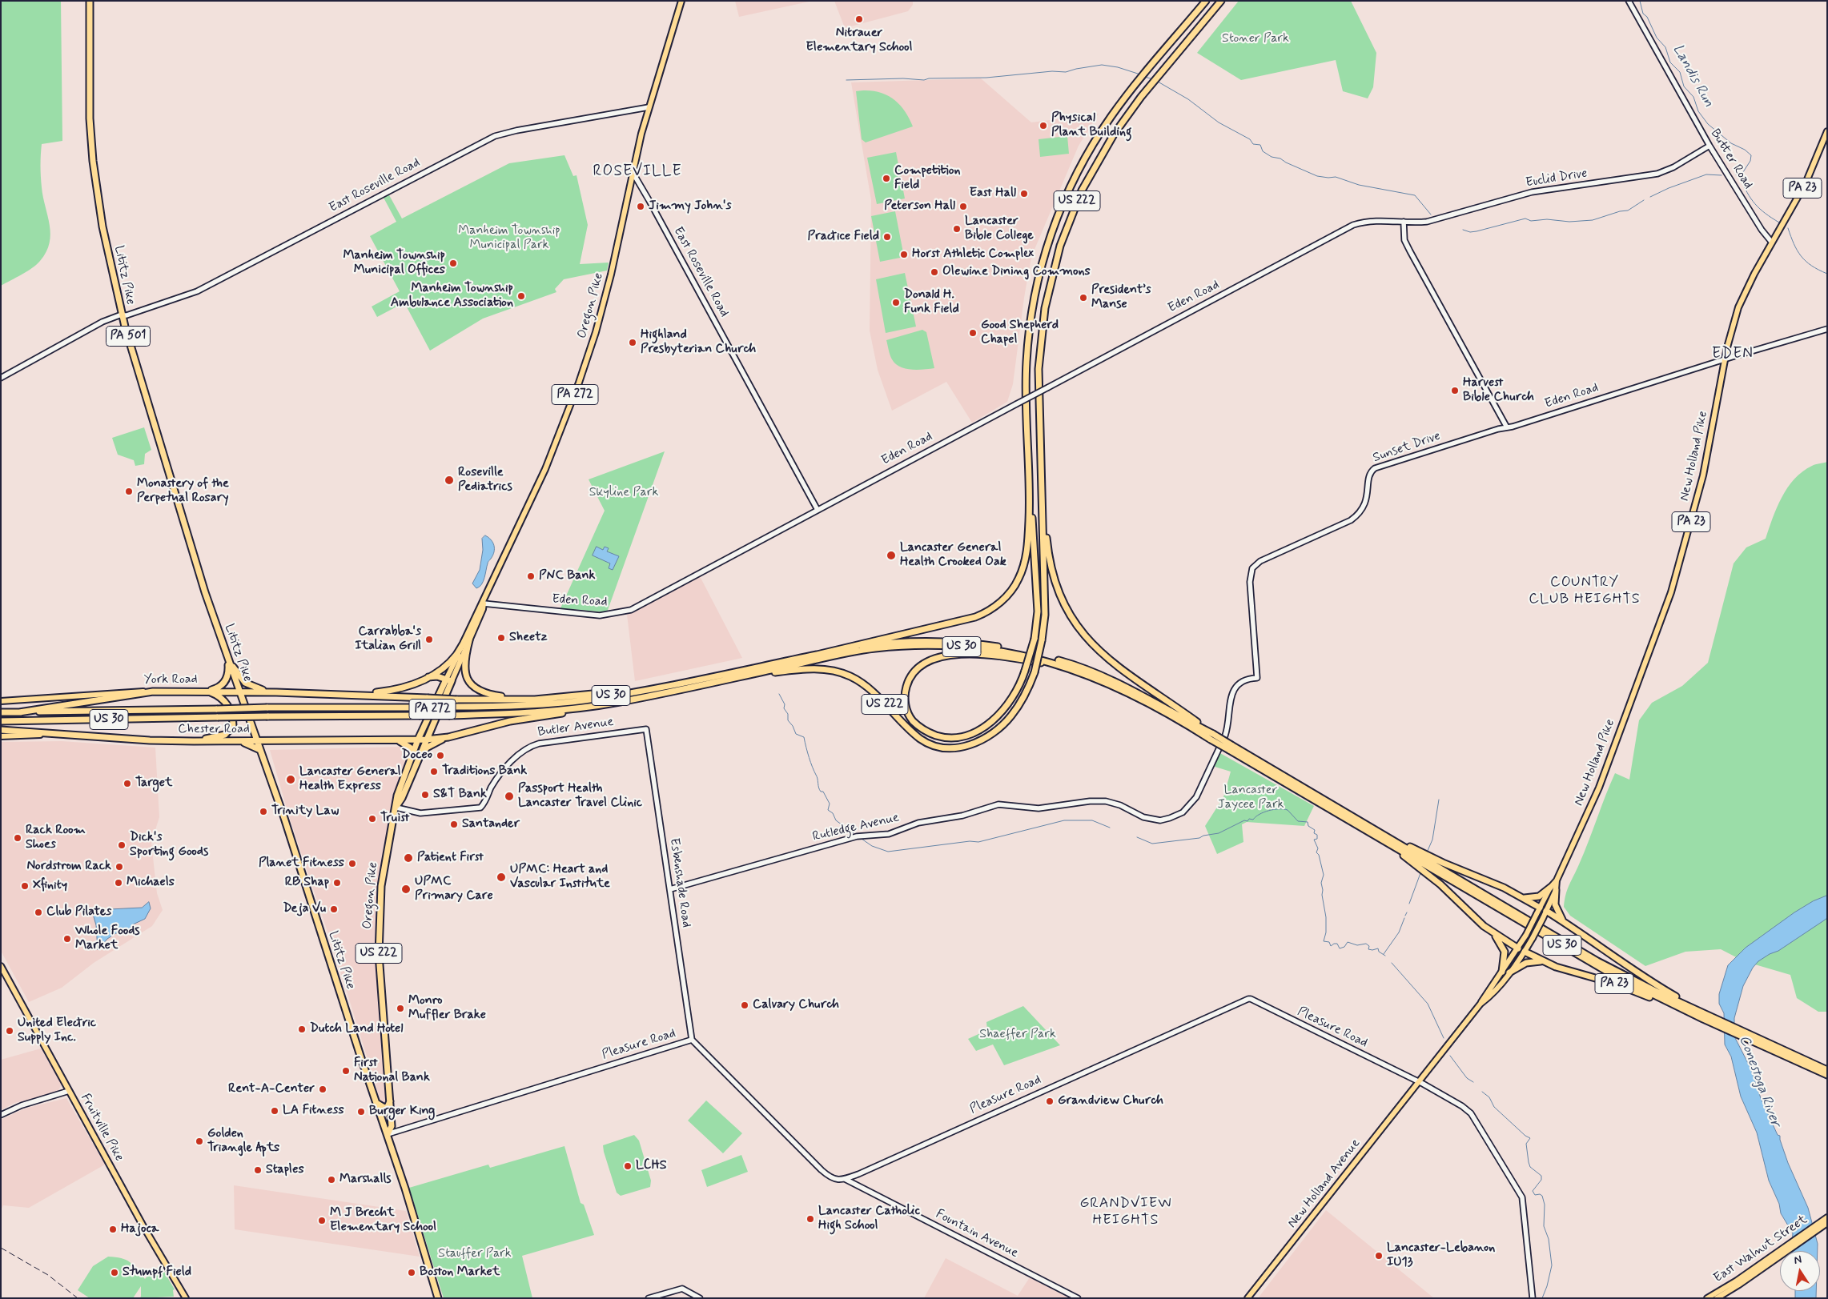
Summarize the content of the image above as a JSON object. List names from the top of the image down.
{
  "streets": {
    "highway": [
      "PA 23",
      "US 222",
      "Lititz Pike",
      "Oregon Pike",
      "PA 501",
      "PA 272",
      "US 30",
      "York Road",
      "Chester Road"
    ],
    "main road": [
      "New Holland Pike",
      "Fruitville Pike",
      "New Holland Avenue",
      "East Walnut Street"
    ],
    "street": [
      "Butter Road",
      "Euclid Drive",
      "East Roseville Road",
      "Eden Road",
      "Sunset Drive",
      "Butler Avenue",
      "Rutledge Avenue",
      "Esbenshade Road",
      "Pleasure Road",
      "Fountain Avenue"
    ]
  },
  "crossings": [
    ["Butter Road", "Euclid Drive"],
    ["Butter Road", "New Holland Pike"],
    ["Euclid Drive", "Eden Road"],
    ["East Roseville Road", "Lititz Pike"],
    ["East Roseville Road", "Eden Road"],
    ["East Roseville Road", "Oregon Pike"],
    ["PA 23", "New Holland Pike"],
    ["PA 23", "US 30"],
    ["US 222", "Oregon Pike"],
    ["US 222", "US 30"],
    ["US 222", "Chester Road"],
    ["Lititz Pike", "Oregon Pike"],
    ["Lititz Pike", "York Road"],
    ["Lititz Pike", "Chester Road"],
    ["Lititz Pike", "Pleasure Road"],
    ["Eden Road", "Oregon Pike"],
    ["Eden Road", "Sunset Drive"],
    ["Eden Road", "New Holland Pike"],
    ["Oregon Pike", "Butler Avenue"],
    ["Oregon Pike", "Chester Road"],
    ["Oregon Pike", "Pleasure Road"],
    ["Sunset Drive", "Rutledge Avenue"],
    ["New Holland Pike", "Pleasure Road"],
    ["New Holland Pike", "New Holland Avenue"],
    ["Butler Avenue", "Esbenshade Road"],
    ["Rutledge Avenue", "Esbenshade Road"],
    ["Esbenshade Road", "Pleasure Road"],
    ["Pleasure Road", "New Holland Avenue"],
    ["Pleasure Road", "Fountain Avenue"]
  ],
  "districts": [
    "ROSEVILLE",
    "EDEN",
    "COUNTRY CLUB HEIGHTS",
    "GRANDVIEW HEIGHTS"
  ],
  "water": ["Landis Run", "Conestoga River"],
  "parks": [
    "Stoner Park",
    "Manheim Township Municipal Park",
    "Skyline Park",
    "Lancaster Jaycee Park",
    "Shaeffer Park",
    "Stauffer Park"
  ],
  "places": [
    "Nitrauer Elementary School",
    "Physical Plant Building",
    "Competition Field",
    "East Hall",
    "Jimmy John's",
    "Peterson Hall",
    "Lancaster Bible College",
    "Practice Field",
    "Horst Athletic Complex",
    "Manheim Township Municipal Offices",
    "Olewine Dining Commons",
    "Manheim Township Ambulance Association",
    "President’s Manse",
    "Donald H. Funk Field",
    "Good Shepherd Chapel",
    "Highland Presbyterian Church",
    "Harvest Bible Church",
    "Roseville Pediatrics",
    "Monastery of the Perpetual Rosary",
    "Lancaster General Health Crooked Oak",
    "PNC Bank",
    "Sheetz",
    "Carrabba's Italian Grill",
    "Doceo",
    "Traditions Bank",
    "Lancaster General Health Express",
    "Target",
    "S&T Bank",
    "Passport Health Lancaster Travel Clinic",
    "Trinity Law",
    "Truist",
    "Santander",
    "Rack Room Shoes",
    "Dick's Sporting Goods",
    "Patient First",
    "Planet Fitness",
    "Nordstrom Rack",
    "UPMC: Heart and Vascular Institute",
    "Michaels",
    "RB Shap",
    "Xfinity",
    "UPMC Primary Care",
    "Deja Vu",
    "Club Pilates",
    "Whole Foods Market",
    "Calvary Church",
    "Monro Muffler Brake",
    "Dutch Land Hotel",
    "United Electric Supply Inc.",
    "First National Bank",
    "Rent-A-Center",
    "Grandview Church",
    "LA Fitness",
    "Burger King",
    "Golden Triangle Apts",
    "LCHS",
    "Staples",
    "Marshalls",
    "Lancaster Catholic High School",
    "M J Brecht Elementary School",
    "Hajoca",
    "Lancaster-Lebanon IU13",
    "Stumpf Field",
    "Boston Market"
  ],
  "north": "top"
}
